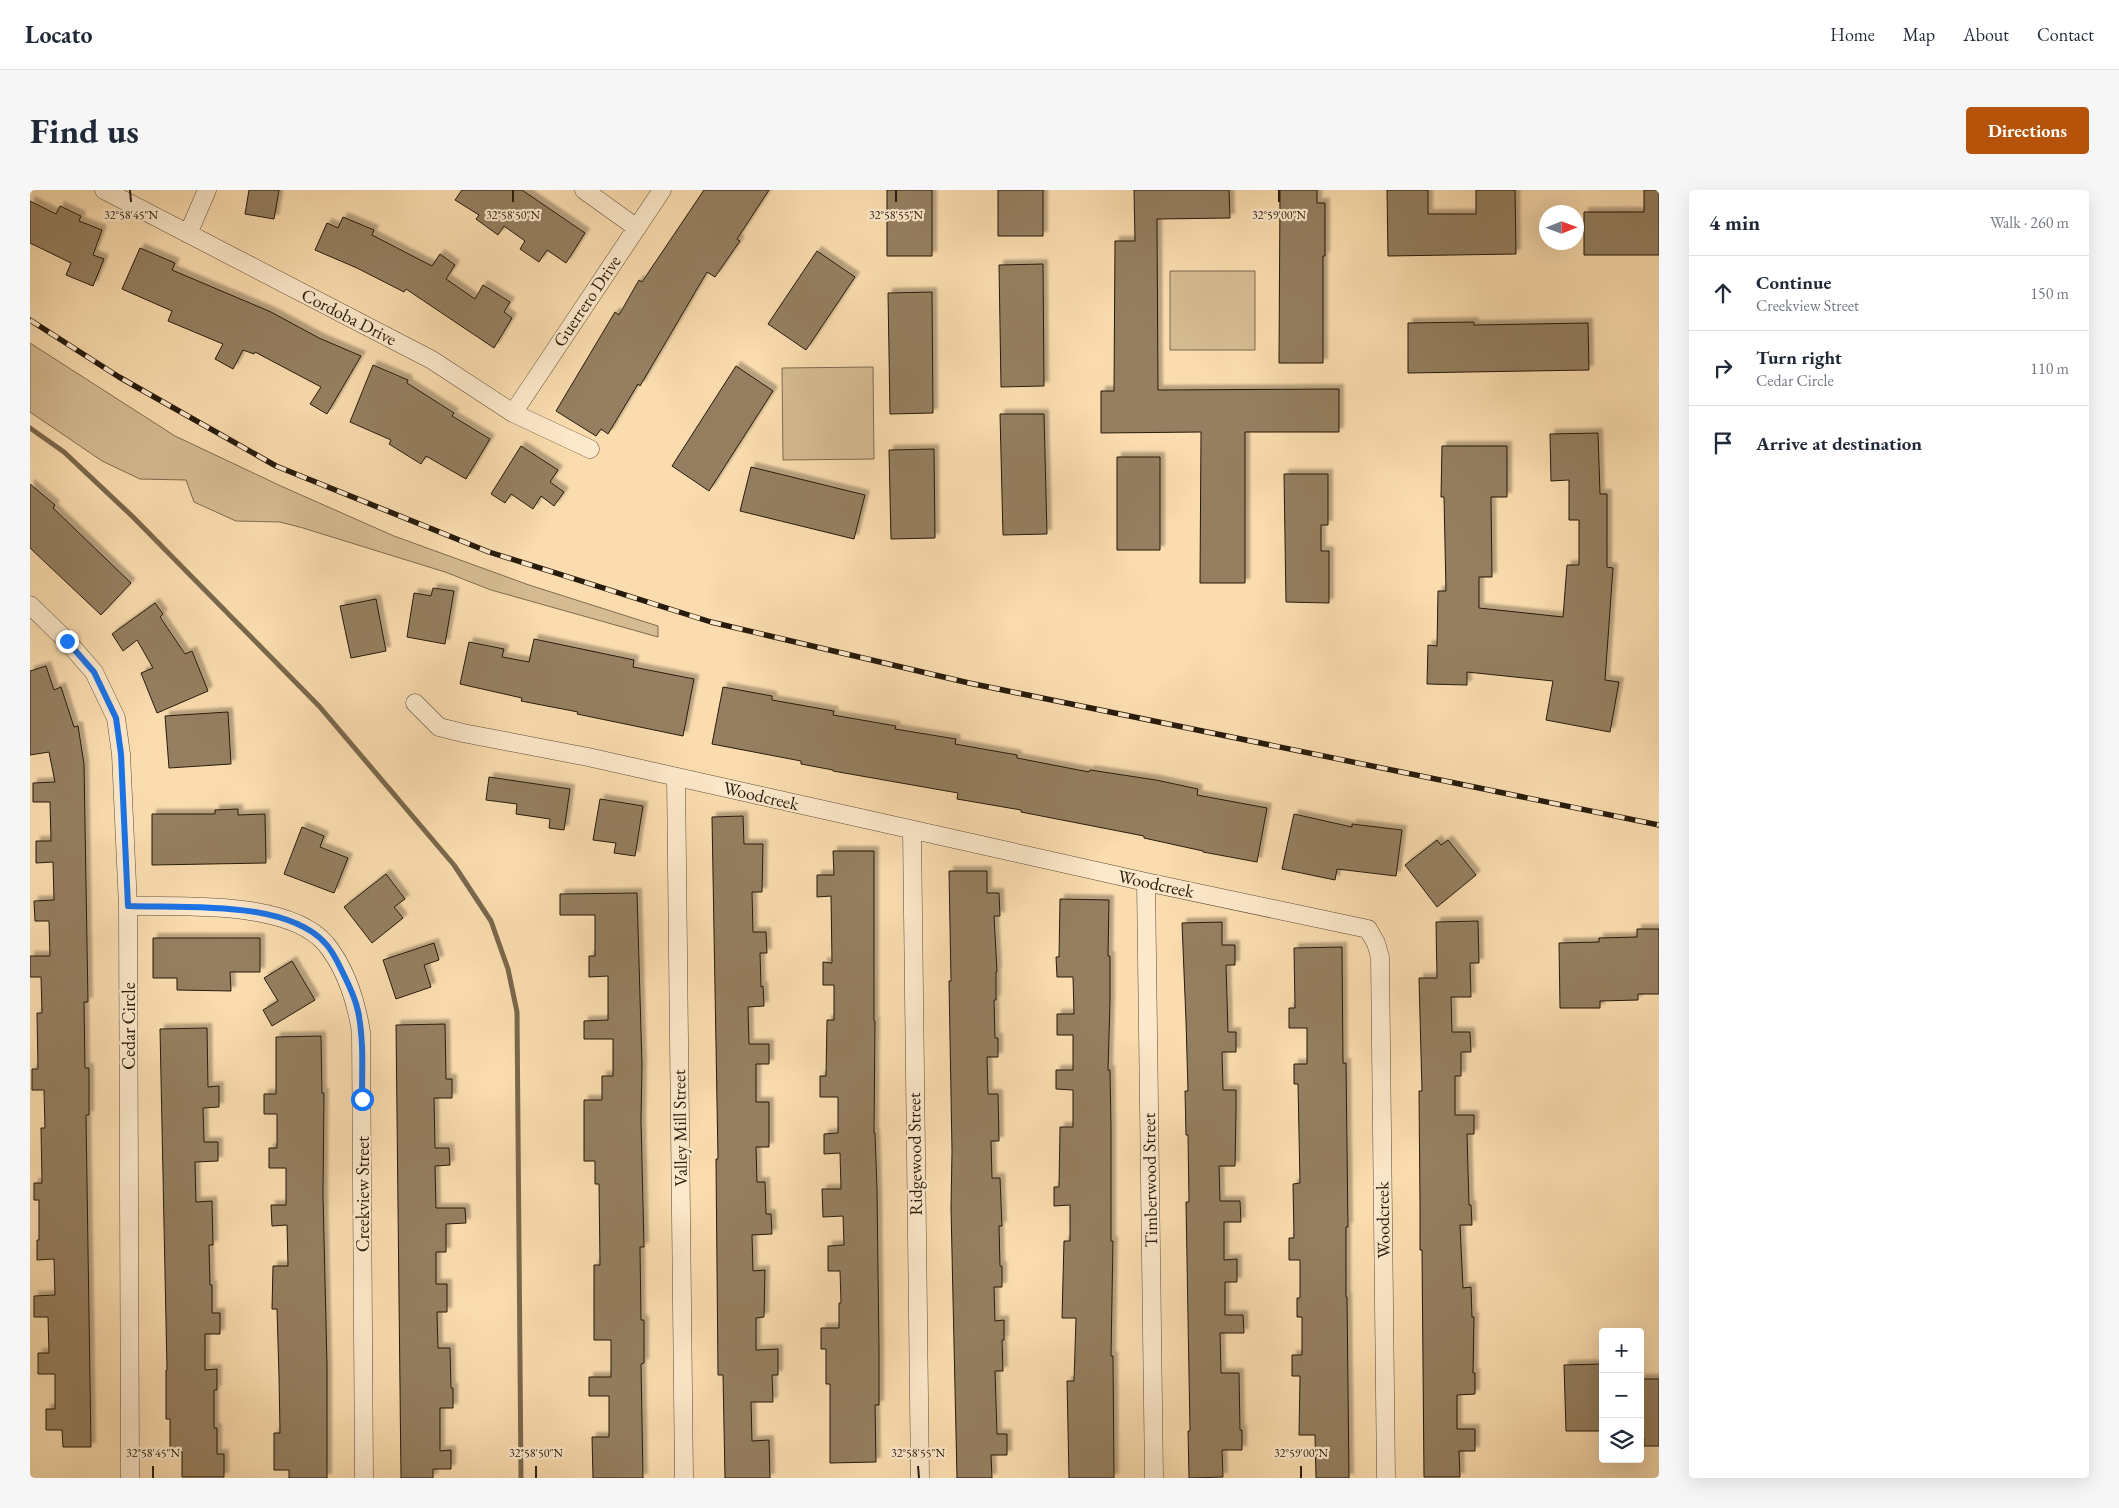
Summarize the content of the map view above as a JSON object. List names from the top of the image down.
{
  "streets": {
    "street": [
      "Guerrero Drive",
      "Cordoba Drive",
      "Woodcreek",
      "Cedar Circle",
      "Valley Mill Street",
      "Ridgewood Street",
      "Timberwood Street",
      "Creekview Street"
    ]
  },
  "crossings": [
    ["Guerrero Drive", "Cordoba Drive"],
    ["Woodcreek", "Valley Mill Street"],
    ["Woodcreek", "Ridgewood Street"],
    ["Woodcreek", "Timberwood Street"],
    ["Cedar Circle", "Creekview Street"]
  ],
  "north": "right",
  "page": {
    "header": "Locato",
    "nav": [
      "Home",
      "Map",
      "About",
      "Contact"
    ],
    "buttons": "Directions",
    "title": "Find us",
    "heading": ["4 min", "Walk · 260 m"],
    "list": [
      ["Continue", "Creekview Street", "150 m"],
      ["Turn right", "Cedar Circle", "110 m"],
      "Arrive at destination"
    ],
    "map_buttons": ["+", "−"]
  },
  "coordinates": [
    "32°58'45\"N",
    "32°58'50\"N",
    "32°58'55\"N",
    "32°59'00\"N"
  ]
}
